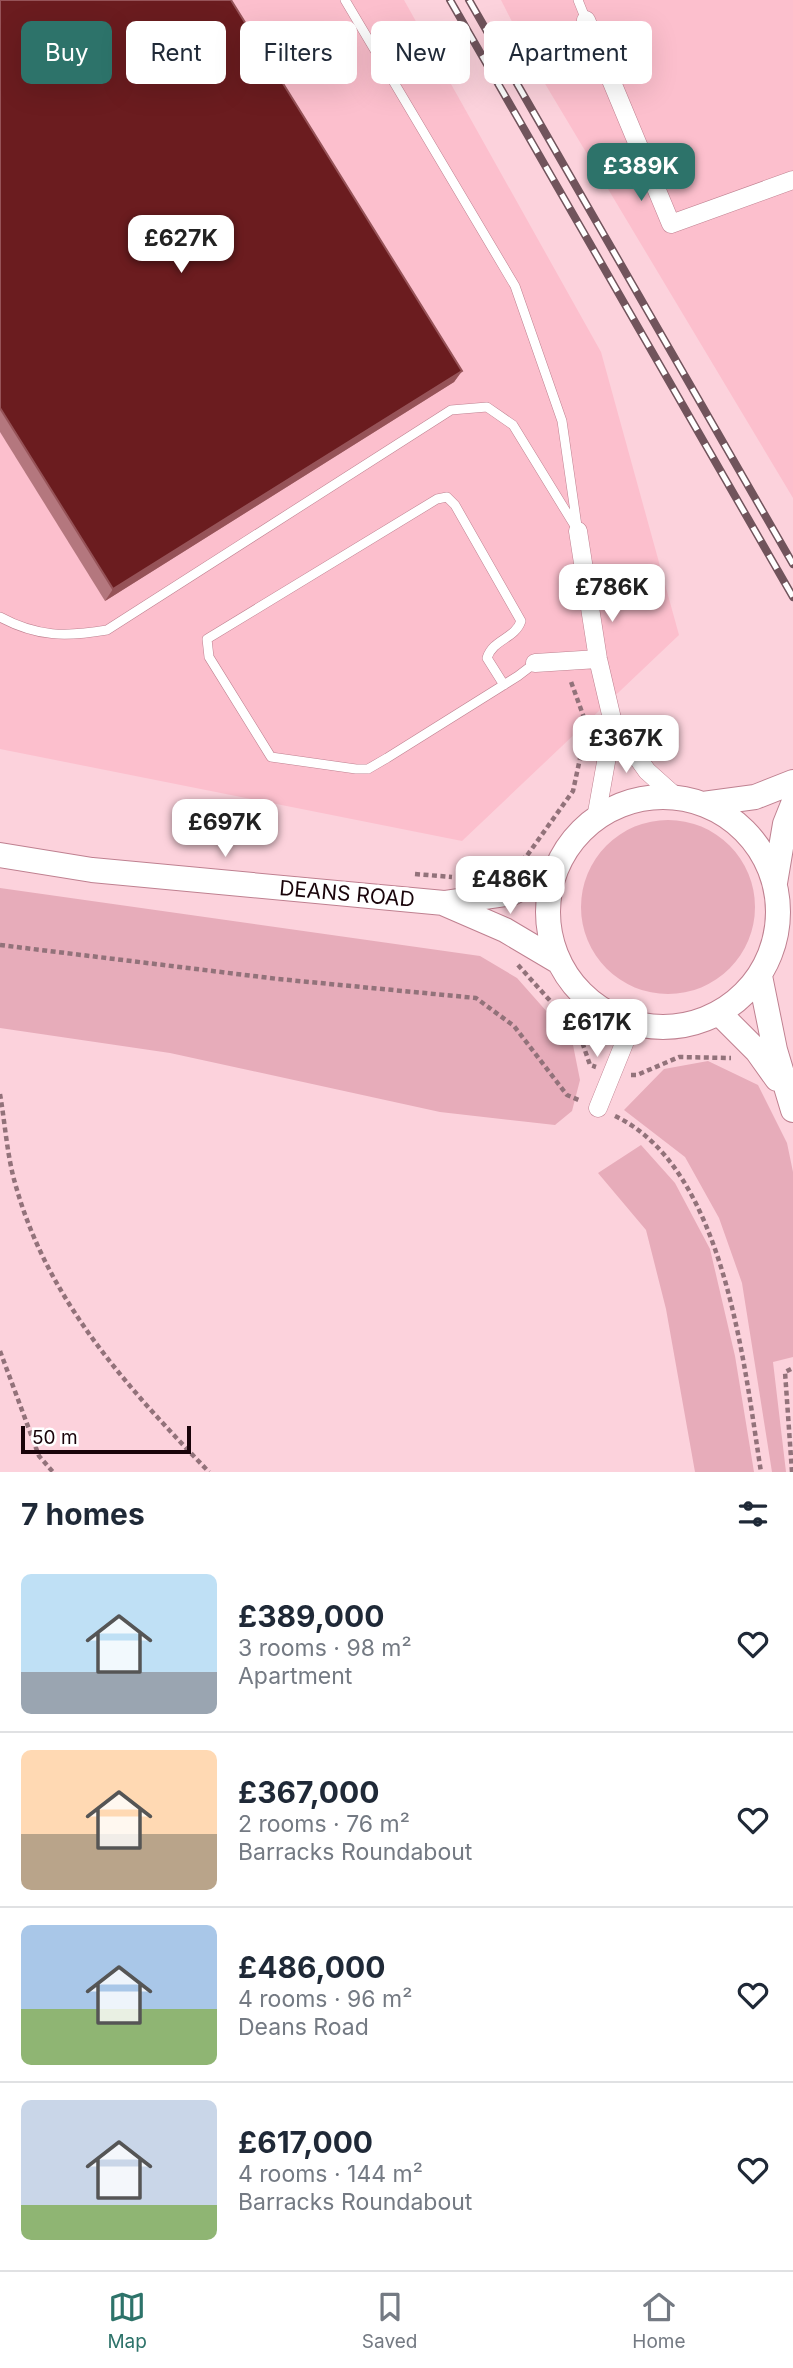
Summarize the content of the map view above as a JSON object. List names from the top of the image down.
{
  "streets": {
    "street": ["DEANS ROAD"]
  },
  "scale_bar": "50 m",
  "page": {
    "chip": [
      "Buy",
      "Rent",
      "Filters",
      "New",
      "Apartment"
    ],
    "price": [
      "£389K",
      "£627K",
      "£786K",
      "£367K",
      "£697K",
      "£486K",
      "£617K"
    ],
    "scale": "50 m",
    "heading": "7 homes",
    "list": [
      {
        "name": "£389,000",
        "note": "3 rooms · 98 m² · Apartment"
      },
      {
        "name": "£367,000",
        "note": "2 rooms · 76 m² · Barracks Roundabout"
      },
      {
        "name": "£486,000",
        "note": "4 rooms · 96 m² · Deans Road"
      },
      {
        "name": "£617,000",
        "note": "4 rooms · 144 m² · Barracks Roundabout"
      }
    ],
    "tabs": ["Map", "Saved", "Home"]
  }
}
